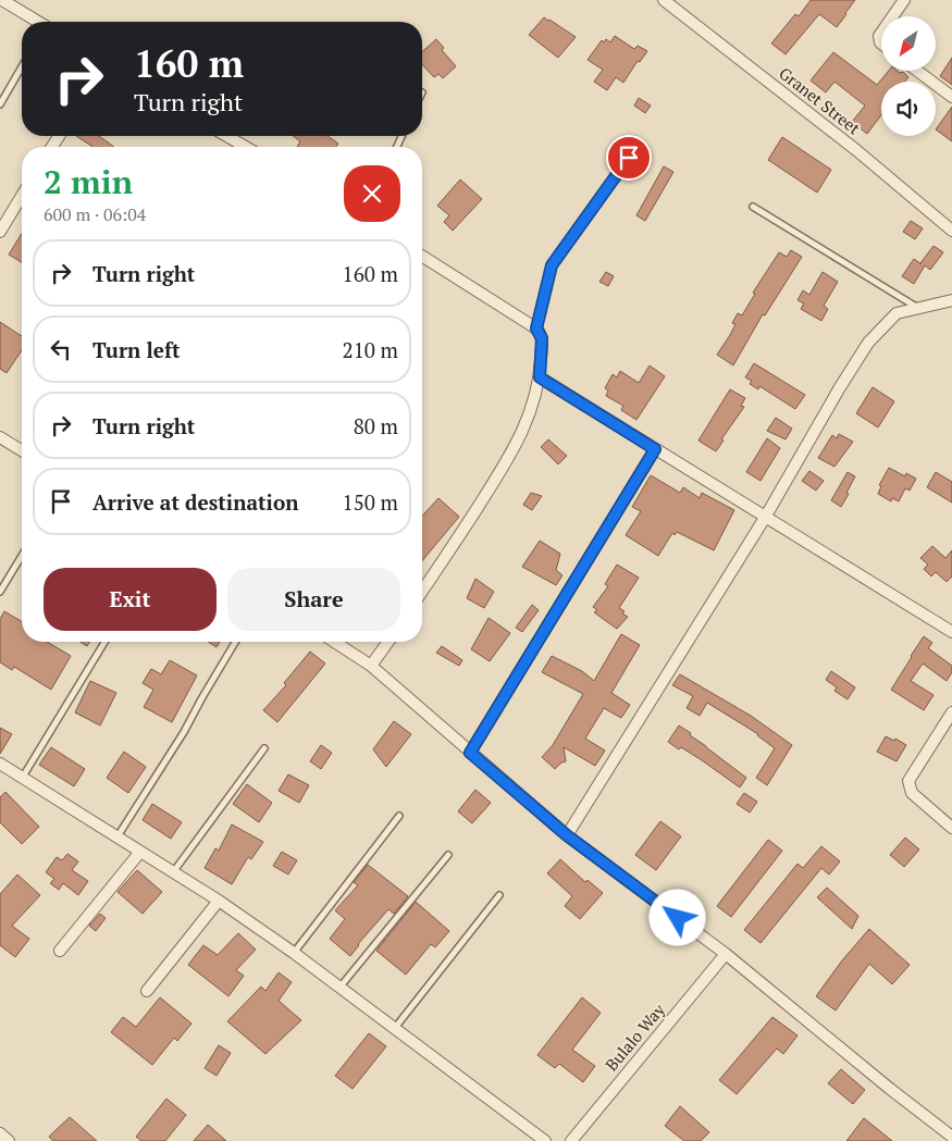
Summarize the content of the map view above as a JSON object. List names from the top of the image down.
{
  "streets": {
    "street": ["Granet Street", "Bulalo Way"]
  },
  "north": "bottom left",
  "page": {
    "turn": ["160 m", "Turn right"],
    "heading": ["2 min", "600 m · 06:04"],
    "list": [
      {
        "name": "Turn right",
        "value": "160 m"
      },
      {
        "name": "Turn left",
        "value": "210 m"
      },
      {
        "name": "Turn right",
        "value": "80 m"
      },
      {
        "name": "Arrive at destination",
        "value": "150 m"
      }
    ],
    "buttons": ["Exit", "Share"]
  }
}
